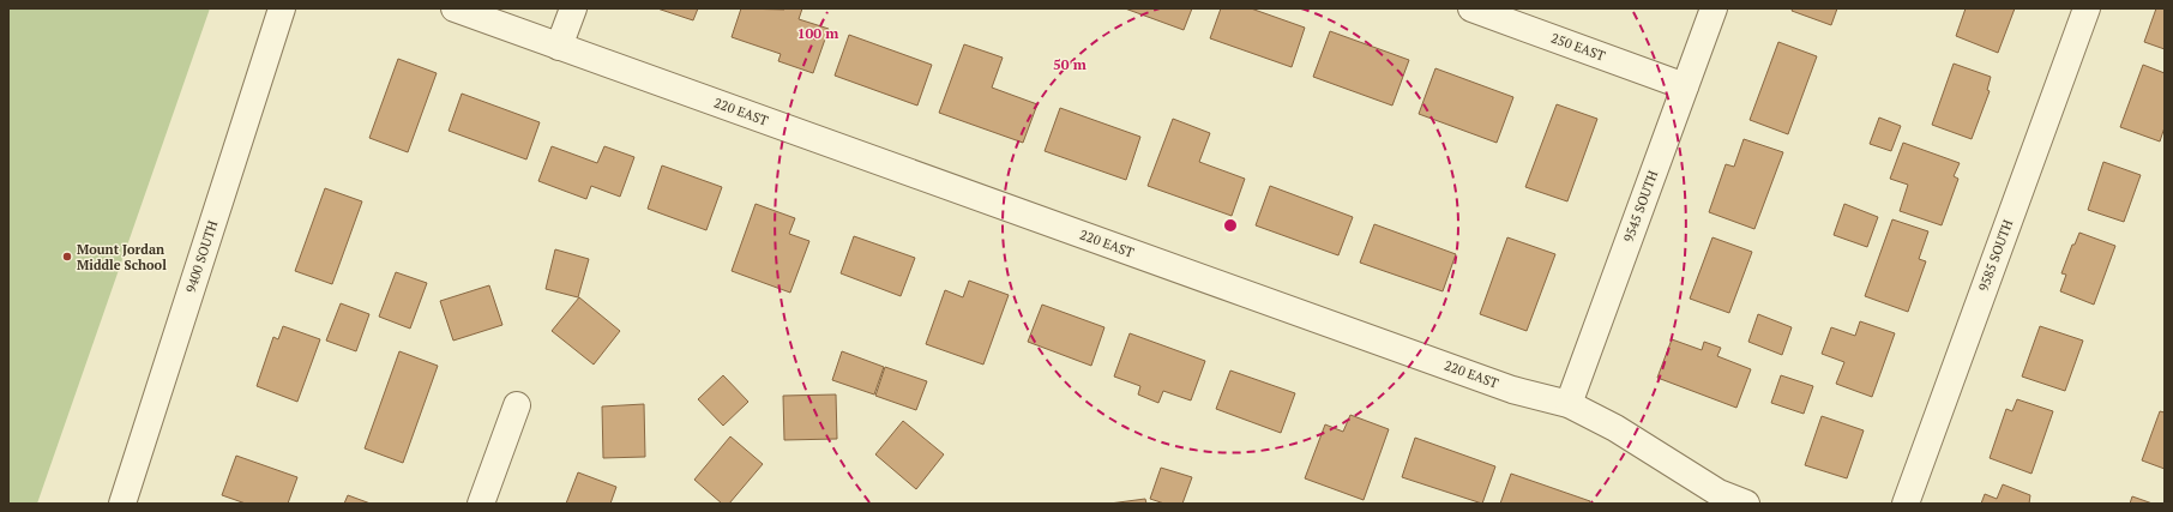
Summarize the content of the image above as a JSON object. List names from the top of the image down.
{
  "streets": {
    "street": [
      "250 EAST",
      "220 EAST",
      "9545 SOUTH",
      "9585 SOUTH",
      "9400 SOUTH"
    ]
  },
  "crossings": [
    ["250 EAST", "9545 SOUTH"],
    ["220 EAST", "9545 SOUTH"]
  ],
  "places": ["Mount Jordan Middle School"],
  "rings": ["100 m", "50 m"]
}
